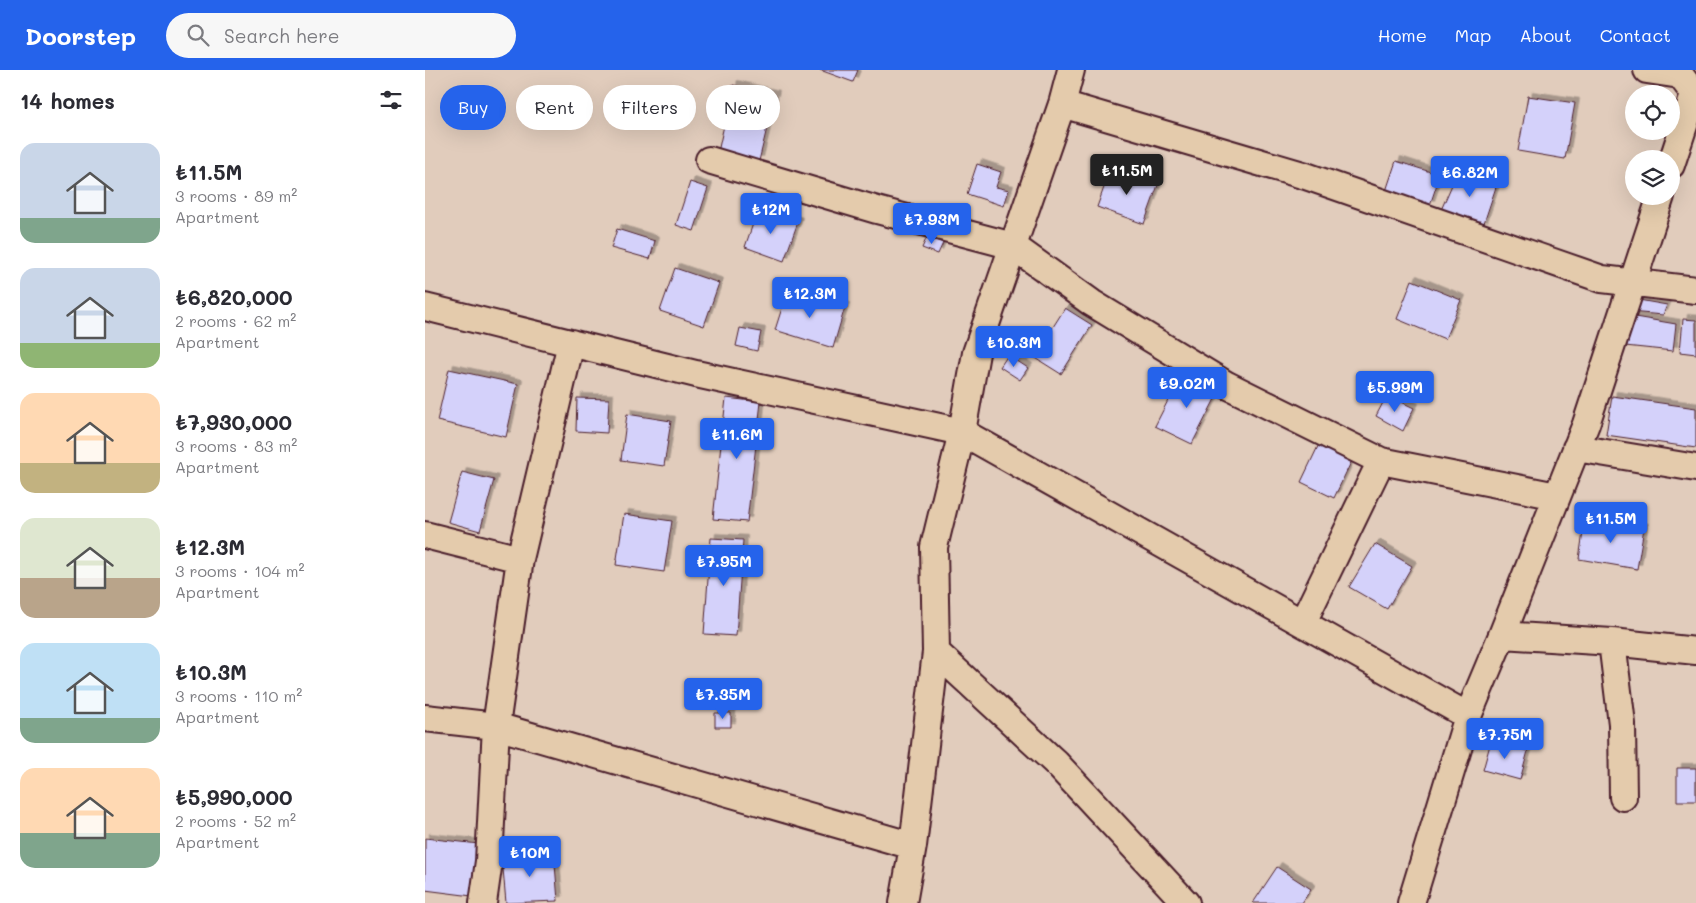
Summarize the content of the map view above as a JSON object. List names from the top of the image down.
{
  "page": {
    "header": "Doorstep",
    "search": "Search here",
    "nav": [
      "Home",
      "Map",
      "About",
      "Contact"
    ],
    "heading": "14 homes",
    "chip": [
      "Buy",
      "Rent",
      "Filters",
      "New"
    ],
    "list": [
      {
        "name": "₺11.5M",
        "note": "3 rooms · 89 m² · Apartment"
      },
      {
        "name": "₺6,820,000",
        "note": "2 rooms · 62 m² · Apartment"
      },
      {
        "name": "₺7,930,000",
        "note": "3 rooms · 83 m² · Apartment"
      },
      {
        "name": "₺12.3M",
        "note": "3 rooms · 104 m² · Apartment"
      },
      {
        "name": "₺10.3M",
        "note": "3 rooms · 110 m² · Apartment"
      },
      {
        "name": "₺5,990,000",
        "note": "2 rooms · 52 m² · Apartment"
      }
    ],
    "price": [
      "₺11.5M",
      "₺6.82M",
      "₺12M",
      "₺7.93M",
      "₺12.3M",
      "₺10.3M",
      "₺9.02M",
      "₺5.99M",
      "₺11.6M",
      "₺11.5M",
      "₺7.95M",
      "₺7.35M",
      "₺7.75M",
      "₺10M"
    ]
  }
}
